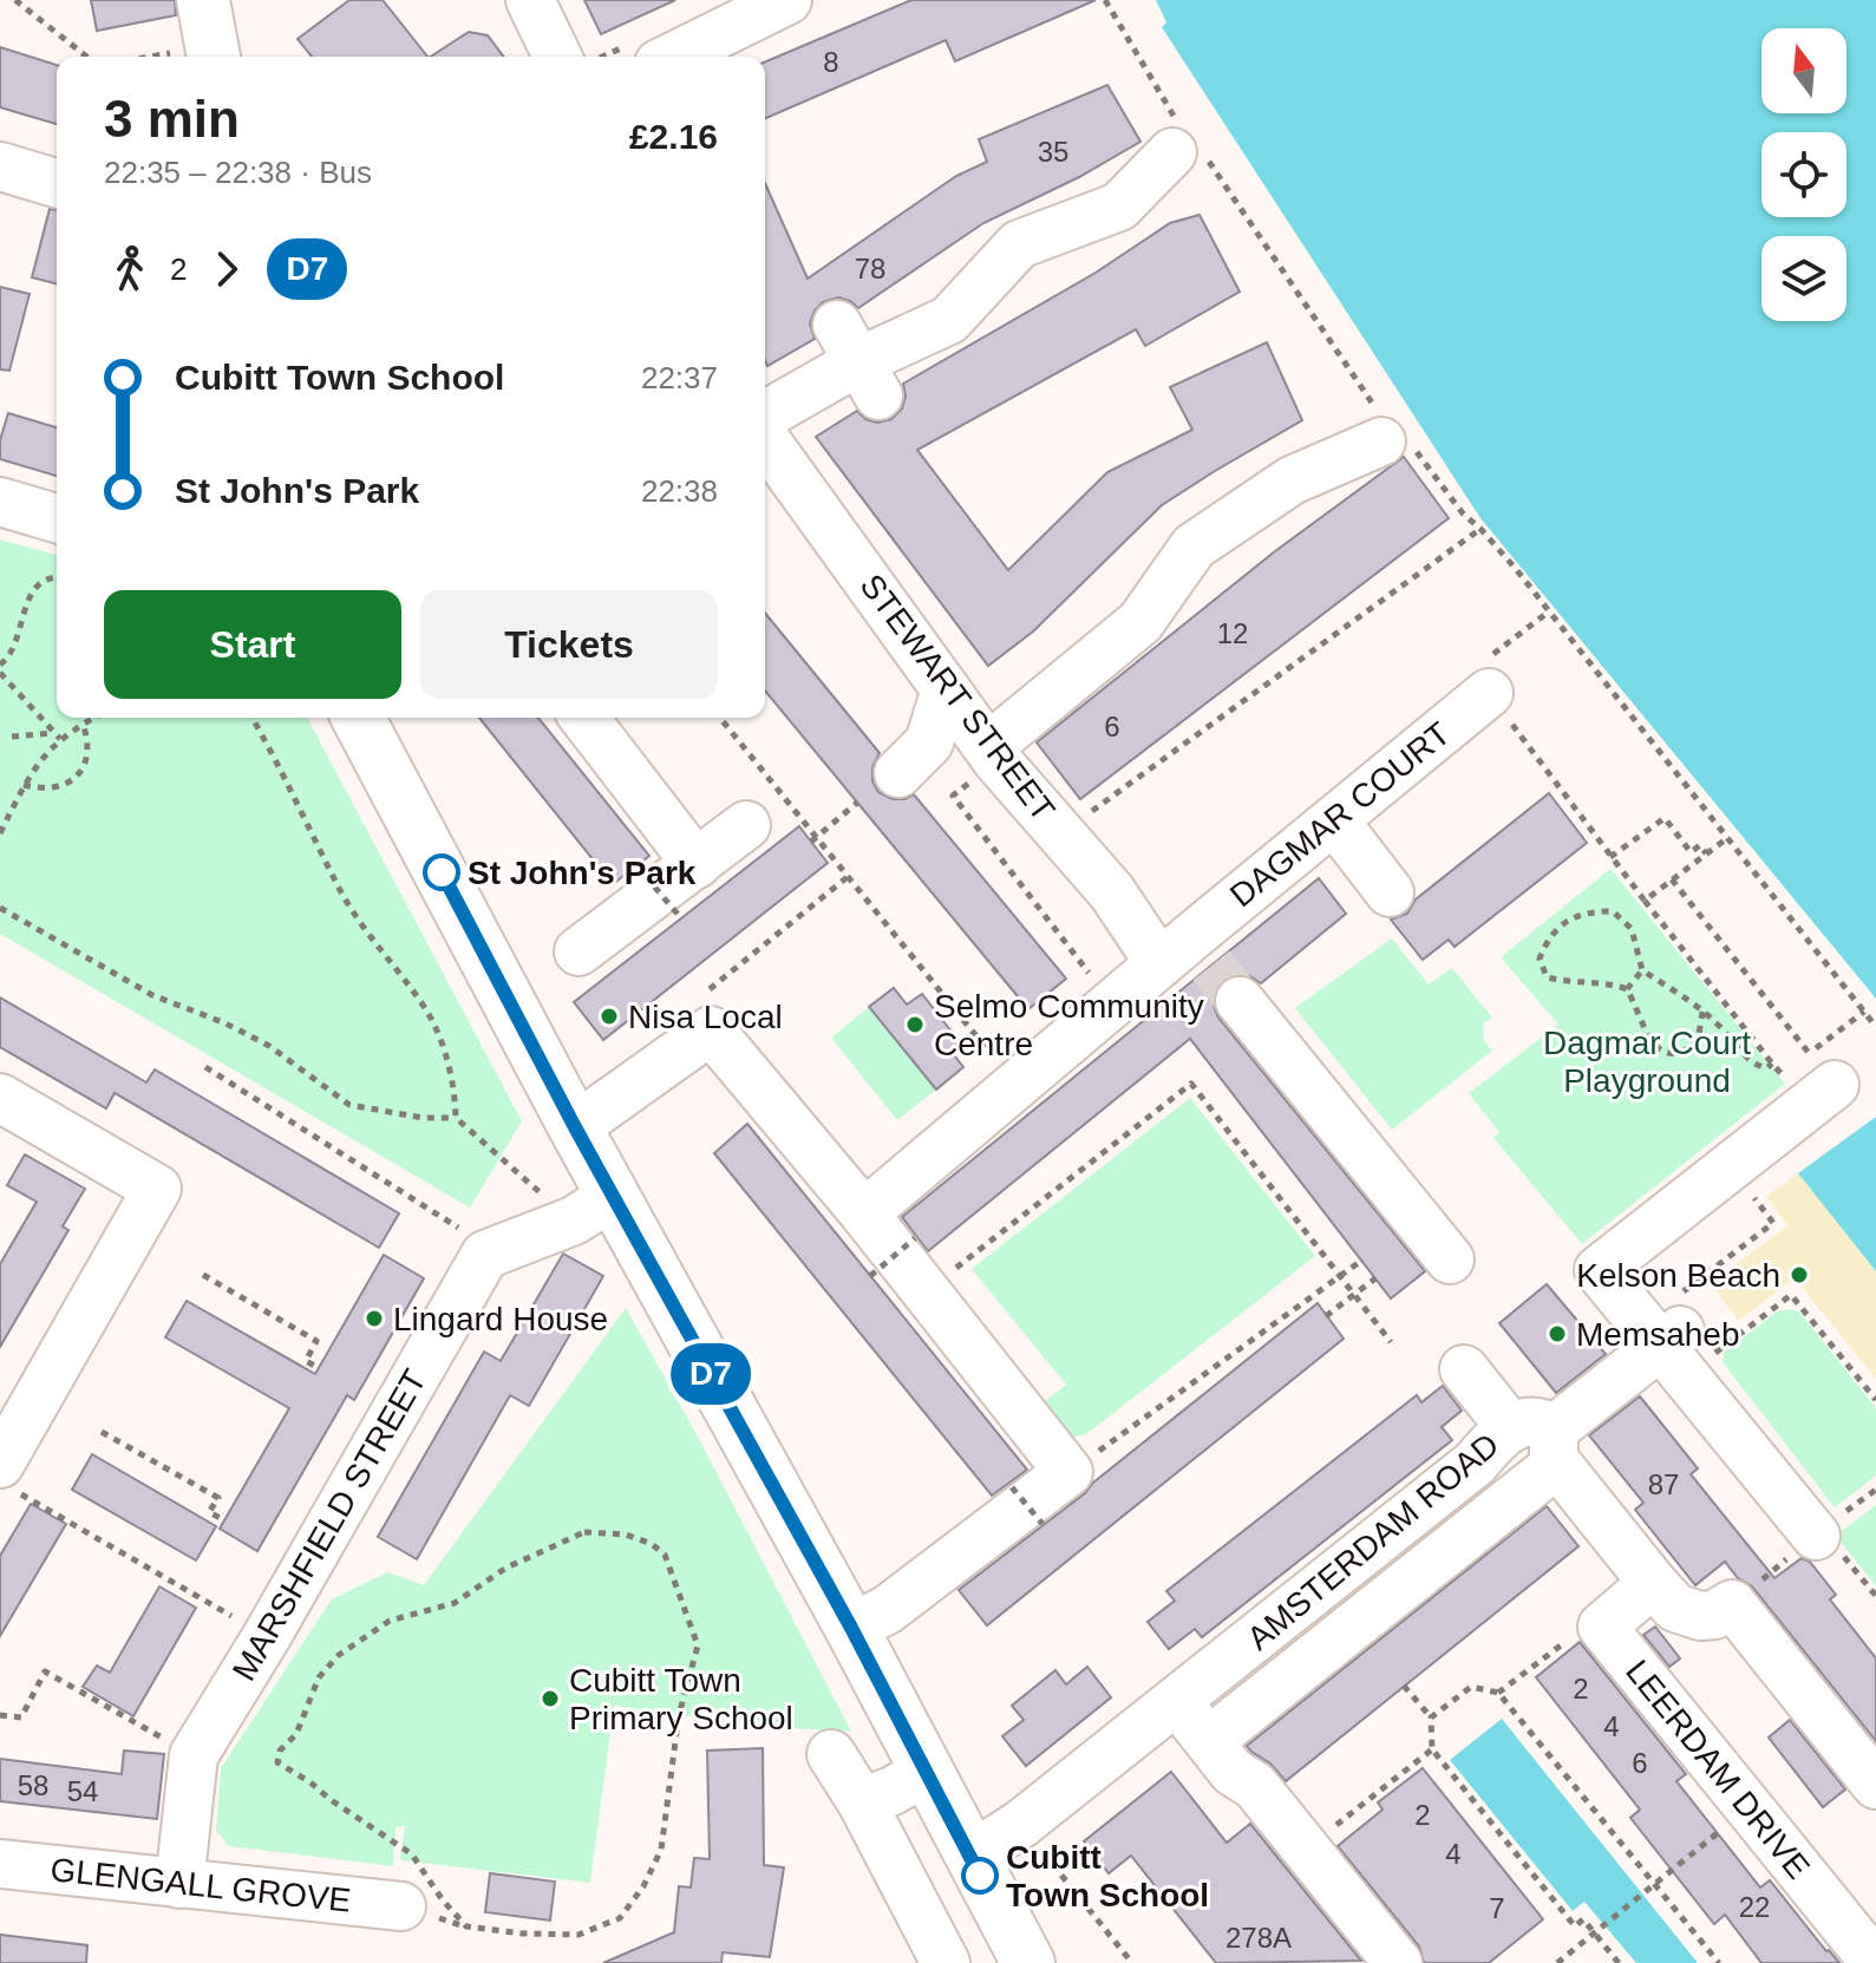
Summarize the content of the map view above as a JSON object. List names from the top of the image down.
{
  "streets": {
    "street": [
      "STEWART STREET",
      "DAGMAR COURT",
      "MARSHFIELD STREET",
      "AMSTERDAM ROAD",
      "LEERDAM DRIVE",
      "GLENGALL GROVE"
    ]
  },
  "crossings": [
    ["STEWART STREET", "DAGMAR COURT"],
    ["MARSHFIELD STREET", "GLENGALL GROVE"]
  ],
  "parks": ["Dagmar Court Playground"],
  "places": [
    "St John's Park",
    "Nisa Local",
    "Selmo Community Centre",
    "Kelson Beach",
    "Lingard House",
    "Memsaheb",
    "Cubitt Town Primary School",
    "Cubitt Town School"
  ],
  "lines": ["bus line D7"],
  "house_numbers": [
    "8",
    "35",
    "78",
    "12",
    "6",
    "87",
    "2",
    "4",
    "6",
    "58",
    "54",
    "2",
    "4",
    "22",
    "7",
    "278A"
  ],
  "north": "top",
  "page": {
    "on_map": "D7",
    "heading": ["3 min", "22:35 – 22:38 · Bus", "£2.16"],
    "legs": ["2", "D7"],
    "list": [
      {
        "name": "Cubitt Town School",
        "value": "22:37"
      },
      {
        "name": "St John's Park",
        "value": "22:38"
      }
    ],
    "buttons": ["Start", "Tickets"]
  }
}
